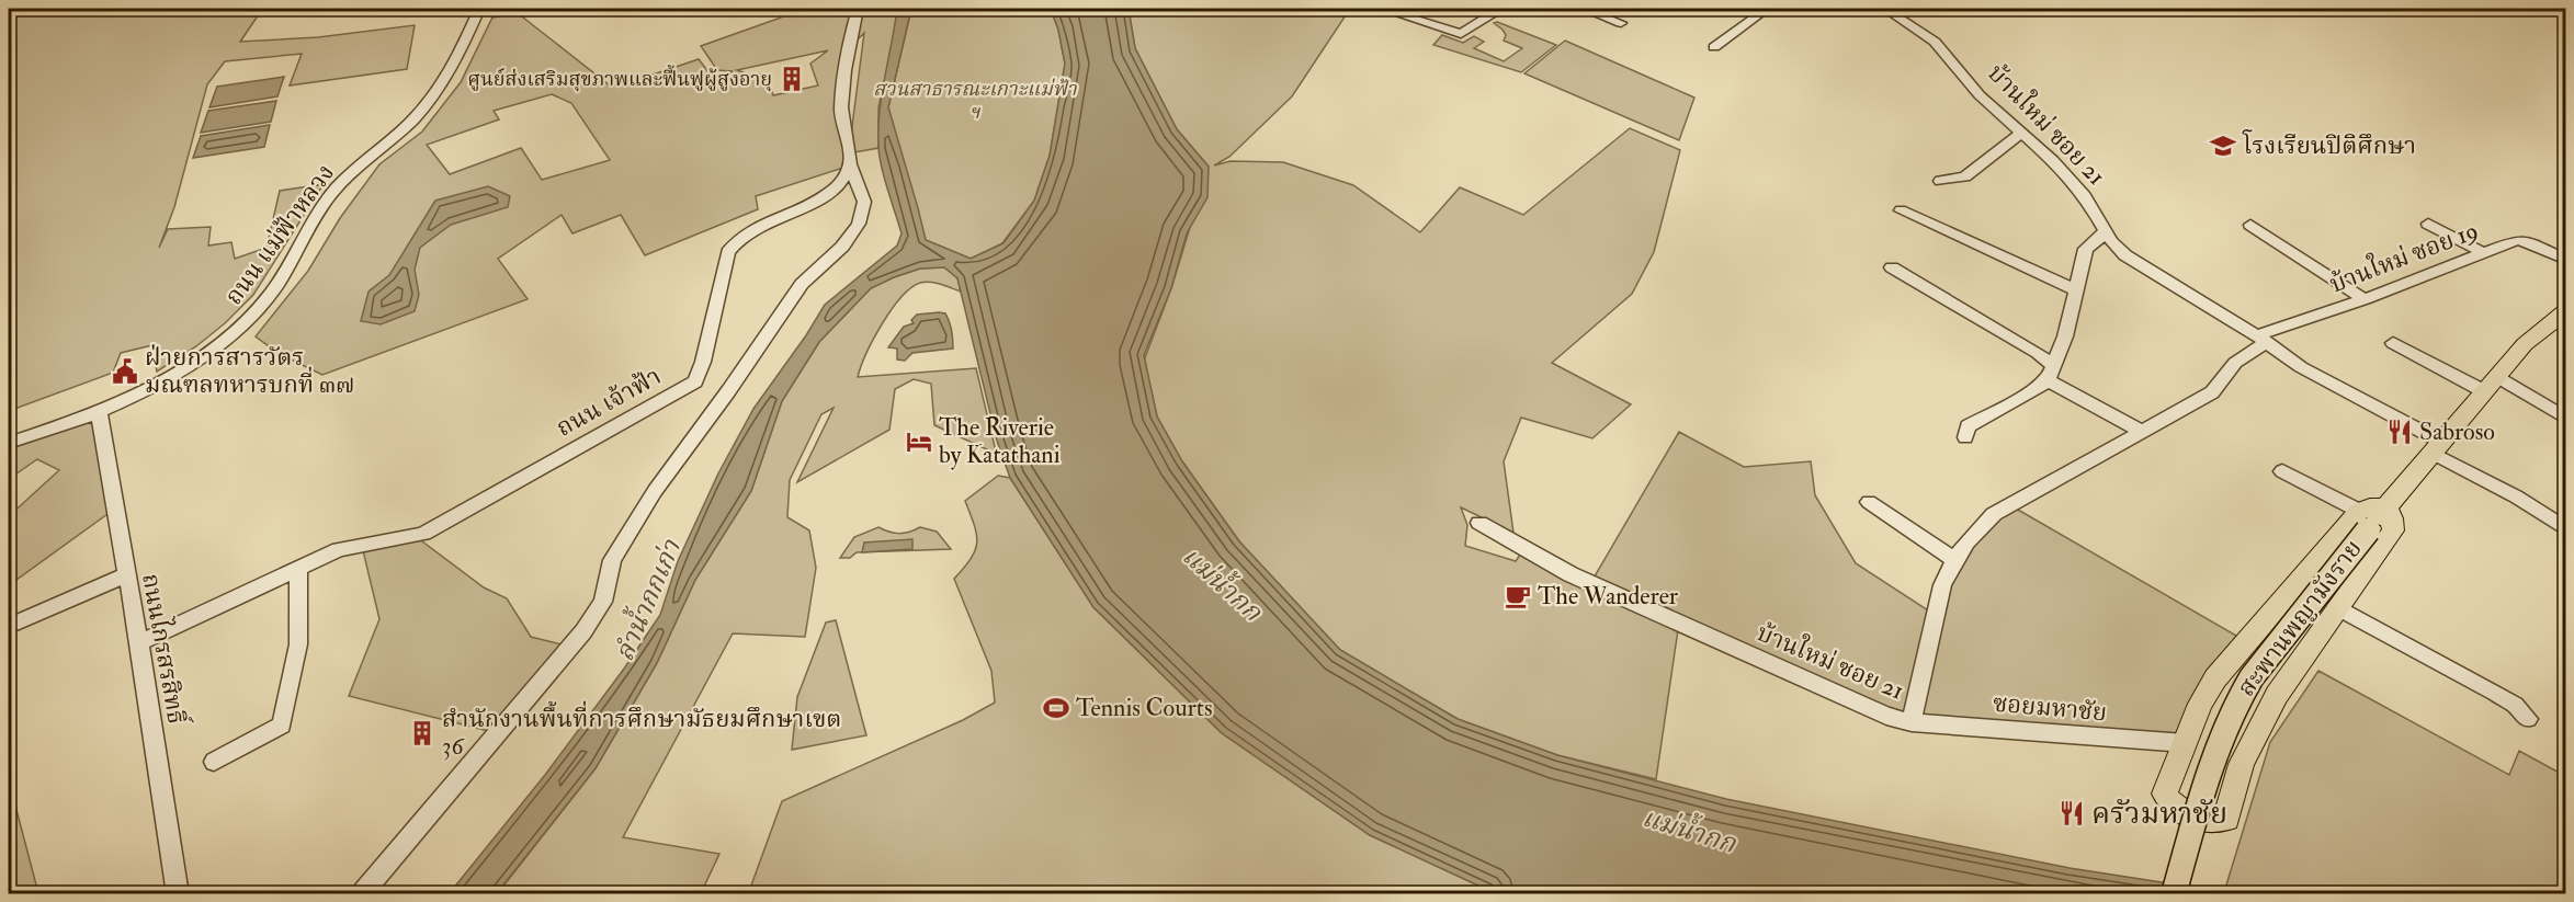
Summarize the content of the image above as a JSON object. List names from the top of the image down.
{
  "streets": {
    "main road": ["สะพานพญามังราย"],
    "street": [
      "บ้านใหม่ ซอย 21",
      "ถนน แม่ฟ้าหลวง",
      "บ้านใหม่ ซอย 19",
      "ถนน เจ้าฟ้า",
      "ถนนไกรสรสิทธิ์",
      "ซอยมหาชัย"
    ]
  },
  "crossings": [
    ["บ้านใหม่ ซอย 21", "บ้านใหม่ ซอย 19"],
    ["บ้านใหม่ ซอย 21", "ซอยมหาชัย"],
    ["ถนน แม่ฟ้าหลวง", "ถนนไกรสรสิทธิ์"],
    ["ถนน เจ้าฟ้า", "ถนนไกรสรสิทธิ์"]
  ],
  "water": ["แม่น้ำกก", "ลำน้ำกกเก่า"],
  "parks": ["สวนสาธารณะเกาะแม่ฟ้า ฯ"],
  "places": {
    "building": ["ศูนย์ส่งเสริมสุขภาพและฟื้นฟูผู้สูงอายุ", "สำนักงานพื้นที่การศึกษามัธยมศึกษาเขต 36"],
    "school or university": ["โรงเรียนปิติศึกษา"],
    "public building": ["ฝ่ายการสารวัตร มณฑลทหารบกที่ ๓๗"],
    "restaurant": ["Sabroso", "ครัวมหาชัย"],
    "hotel": ["The Riverie by Katathani"],
    "cafe": ["The Wanderer"],
    "sports": ["Tennis Courts"]
  }
}
